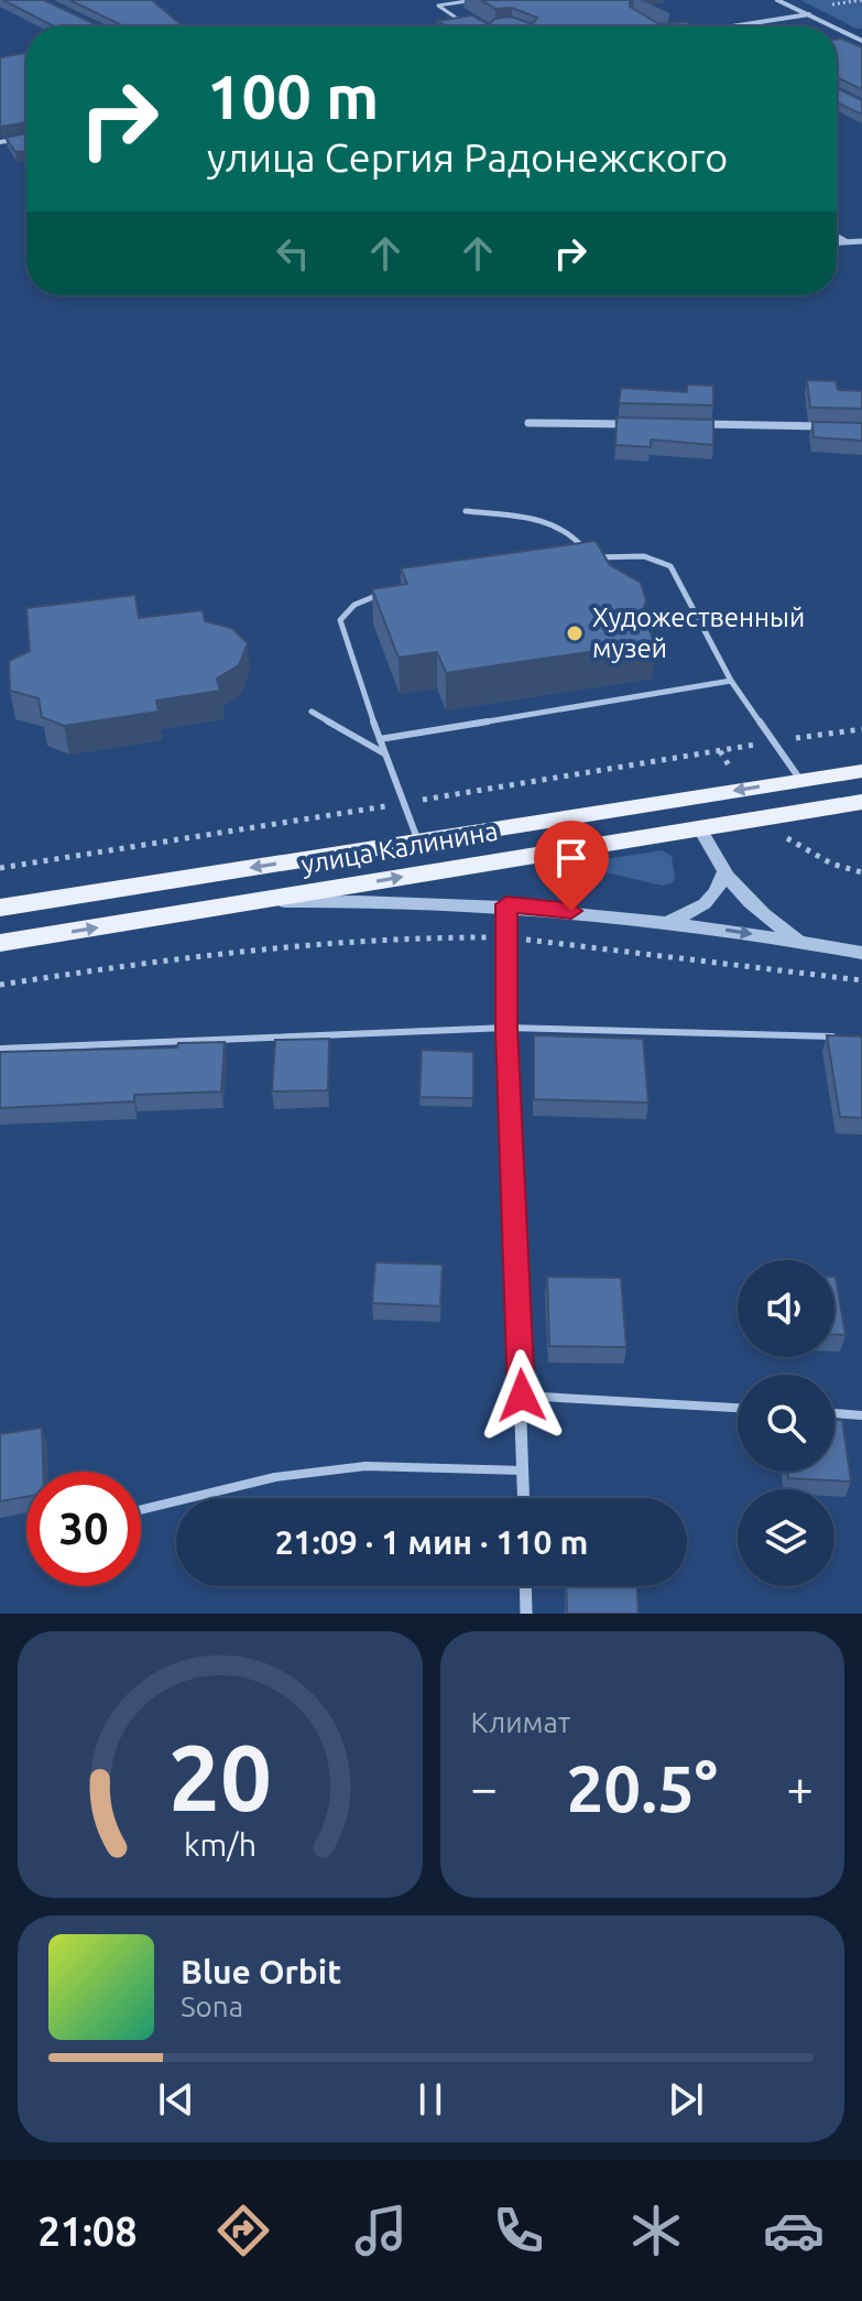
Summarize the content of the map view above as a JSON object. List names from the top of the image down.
{
  "streets": {
    "main road": ["улица Калинина"]
  },
  "places": ["Художественный музей"],
  "page": {
    "turn": ["100 m", "улица Сергия Радонежского"],
    "limit": "30",
    "trip": "21:09 · 1 мин · 110 m",
    "tile": "Климат",
    "heat": ["−", "20.5°", "+"],
    "song": ["Blue Orbit", "Sona"],
    "tabs": "21:08",
    "gauge": ["20", "km/h"]
  }
}
